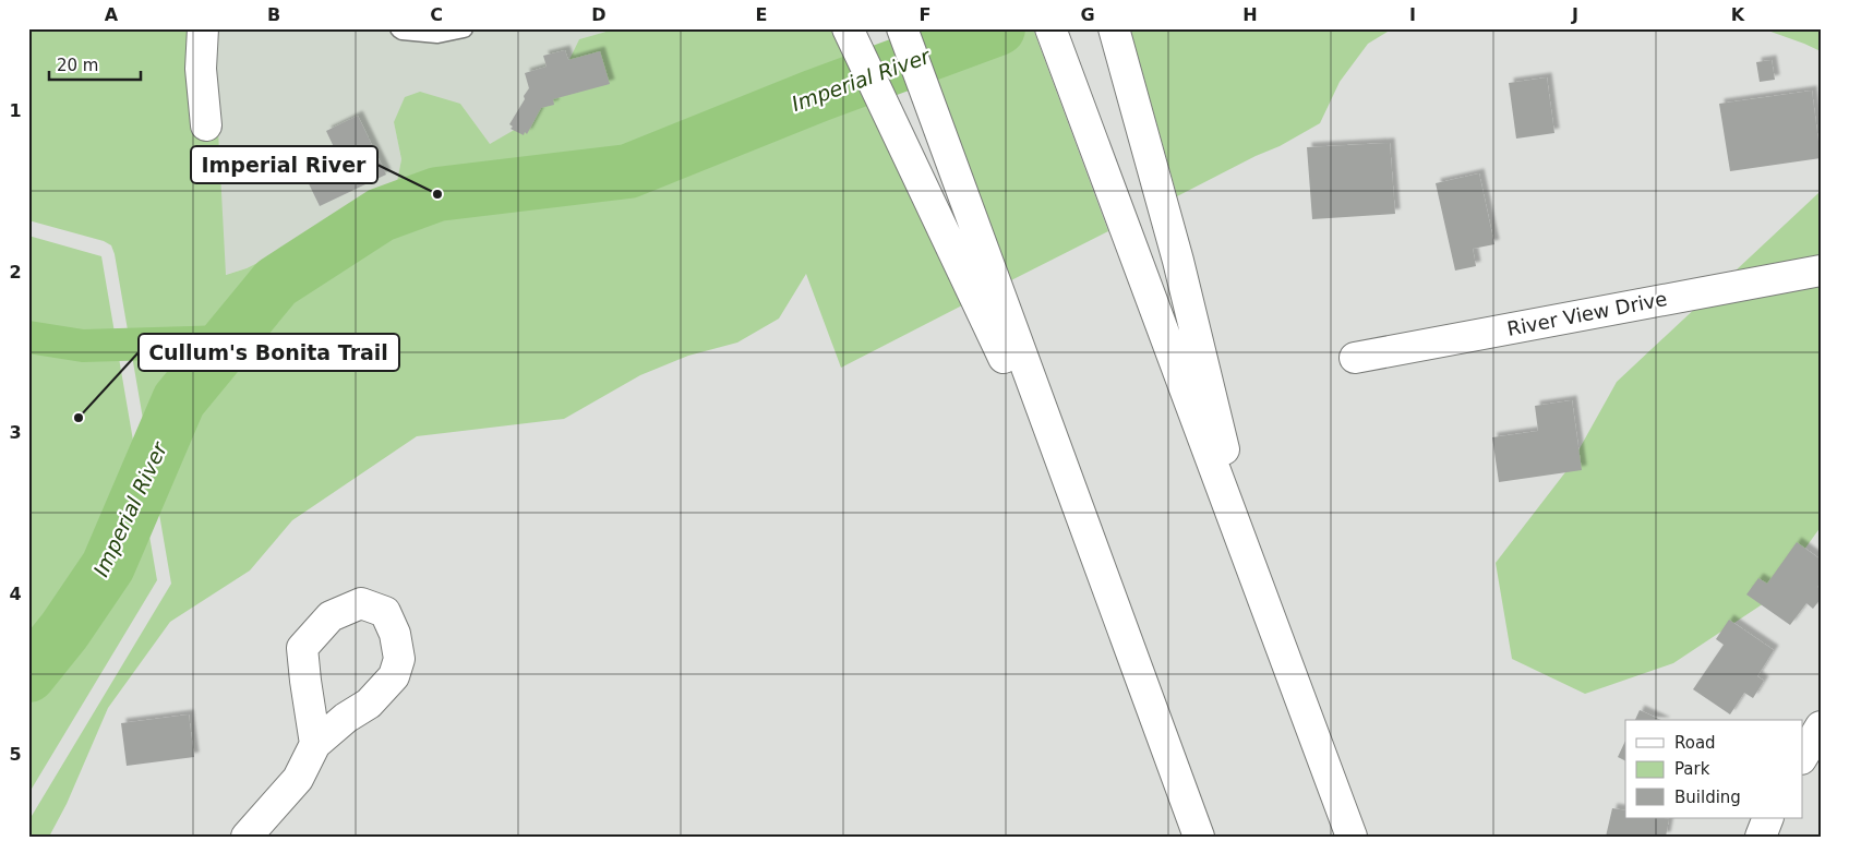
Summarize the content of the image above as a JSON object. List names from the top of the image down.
{
  "streets": {
    "main road": ["River View Drive"]
  },
  "water": ["Imperial River"],
  "places": ["Imperial River", "Cullum's Bonita Trail"],
  "legend": ["Road", "Park", "Building"],
  "scale_bar": "20 m",
  "grid": {
    "columns": [
      "A",
      "B",
      "C",
      "D",
      "E",
      "F",
      "G",
      "H",
      "I",
      "J",
      "K"
    ],
    "rows": [
      "1",
      "2",
      "3",
      "4",
      "5"
    ]
  }
}
